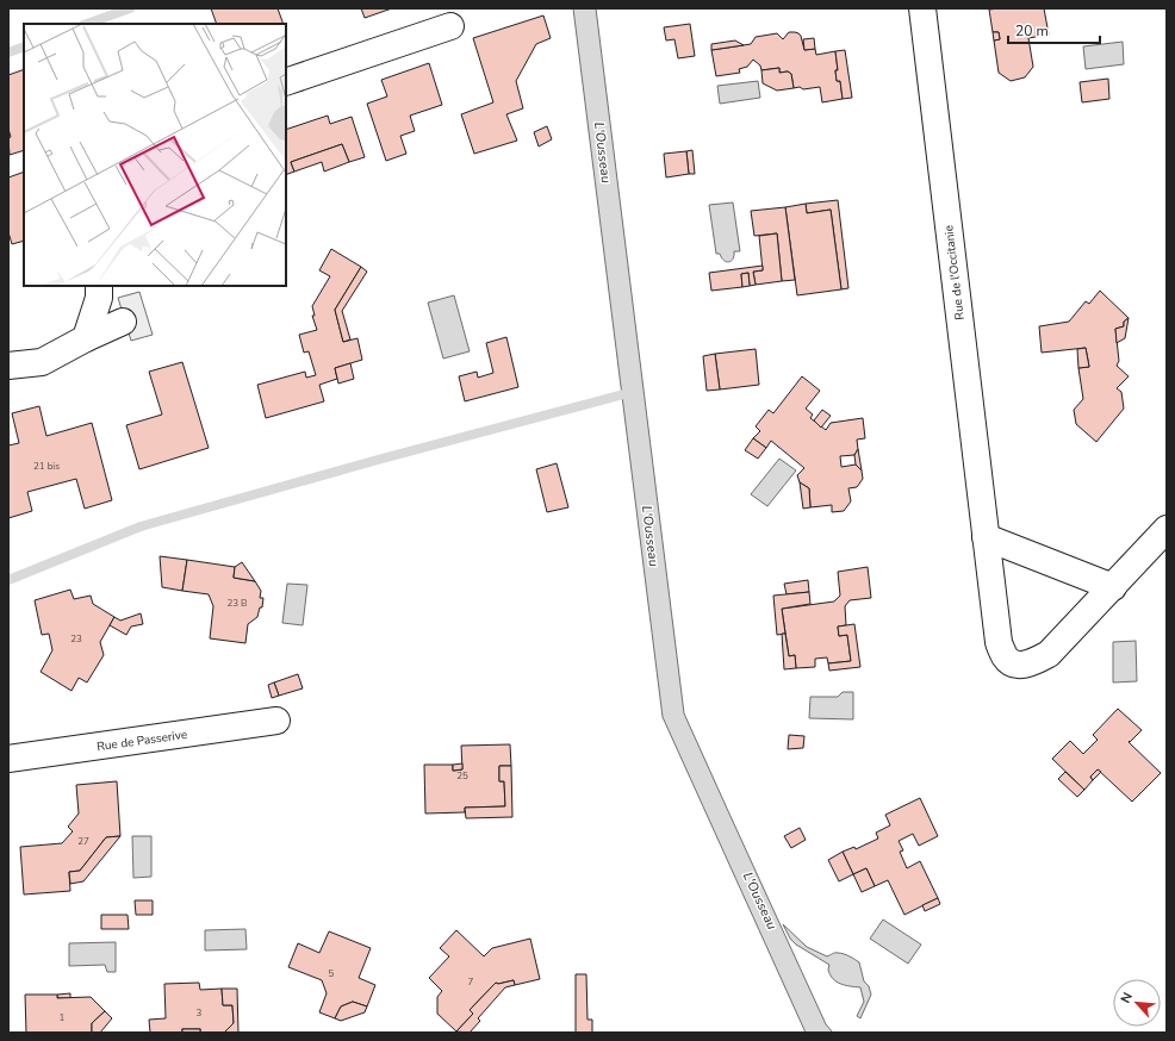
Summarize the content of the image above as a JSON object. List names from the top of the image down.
{
  "streets": {
    "street": ["Rue de l'Occitanie", "Rue de Passerive"]
  },
  "water": ["L'Ousseau"],
  "house_numbers": [
    "21 bis",
    "23 B",
    "23",
    "25",
    "27",
    "5",
    "7",
    "3",
    "1"
  ],
  "scale_bar": "20 m",
  "north": "top left"
}
